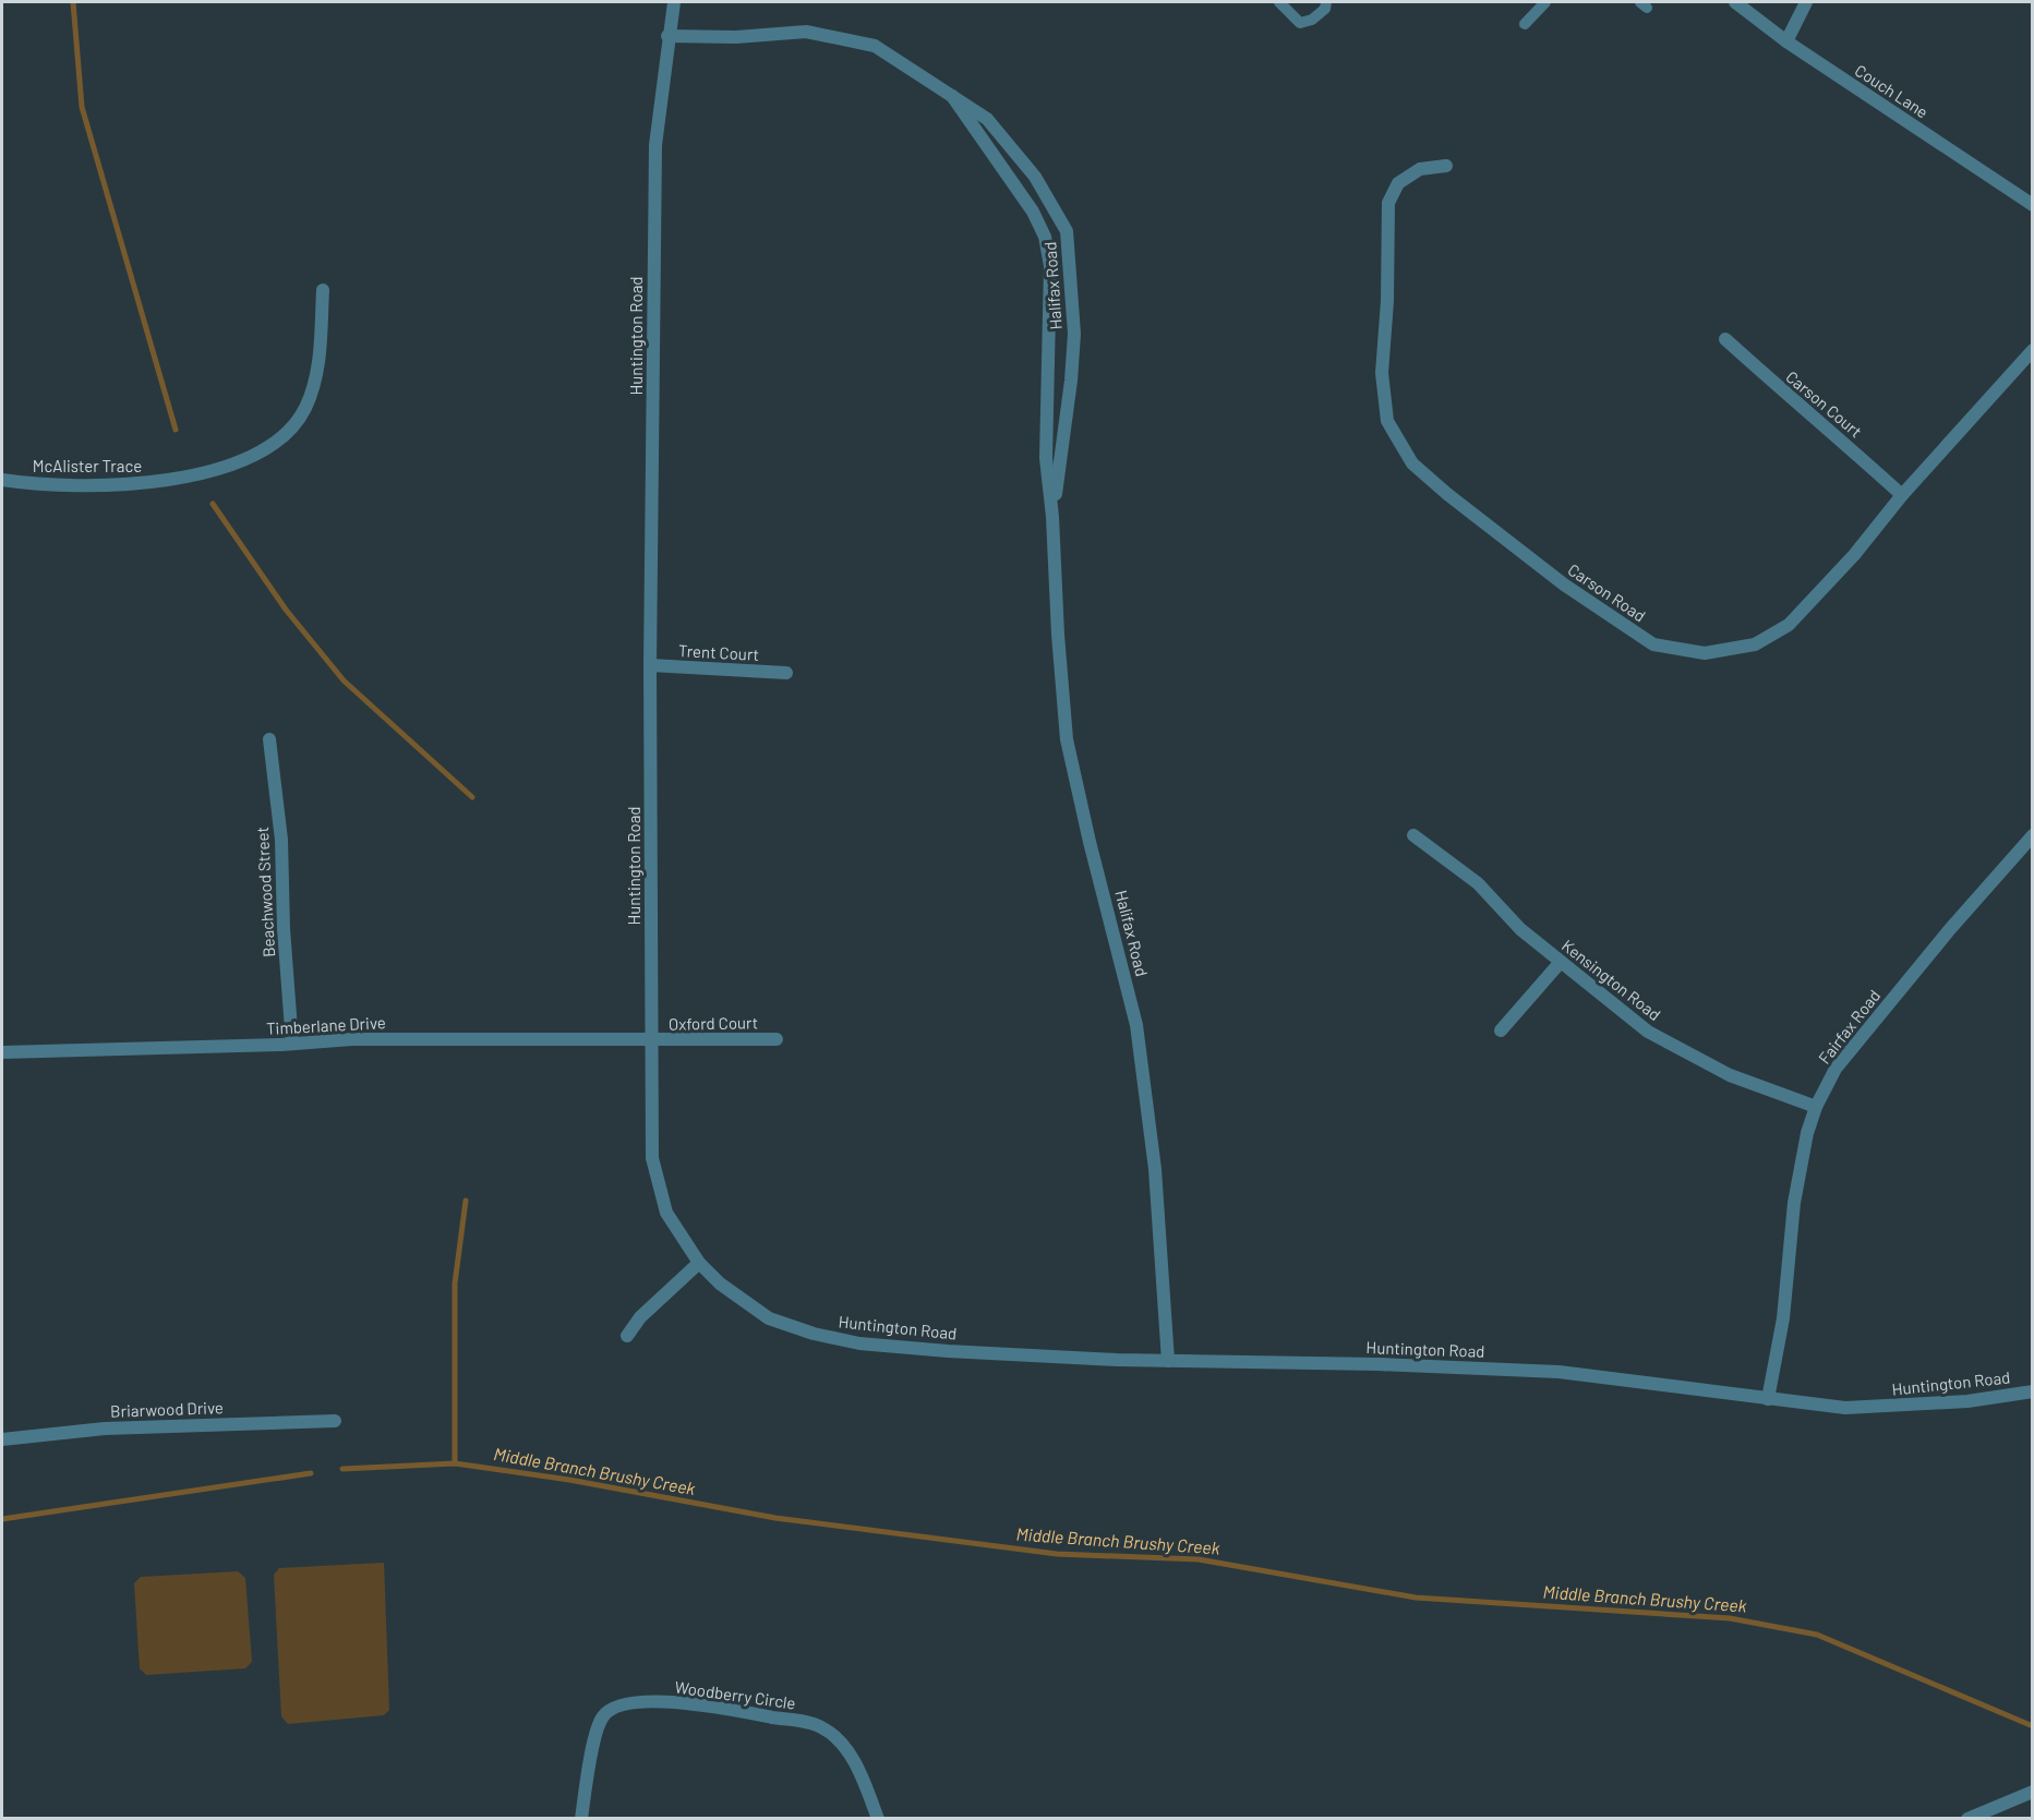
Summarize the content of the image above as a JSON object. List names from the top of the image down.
{
  "streets": {
    "street": [
      "Couch Lane",
      "Halifax Road",
      "Huntington Road",
      "Carson Court",
      "McAlister Trace",
      "Carson Road",
      "Trent Court",
      "Beachwood Street",
      "Kensington Road",
      "Oxford Court",
      "Timberlane Drive",
      "Fairfax Road",
      "Briarwood Drive",
      "Woodberry Circle"
    ]
  },
  "crossings": [
    ["Halifax Road", "Huntington Road"],
    ["Huntington Road", "Trent Court"],
    ["Huntington Road", "Oxford Court"],
    ["Huntington Road", "Timberlane Drive"],
    ["Huntington Road", "Fairfax Road"],
    ["Carson Court", "Carson Road"],
    ["Beachwood Street", "Timberlane Drive"],
    ["Kensington Road", "Fairfax Road"],
    ["Oxford Court", "Timberlane Drive"]
  ],
  "water": ["Middle Branch Brushy Creek"]
}
